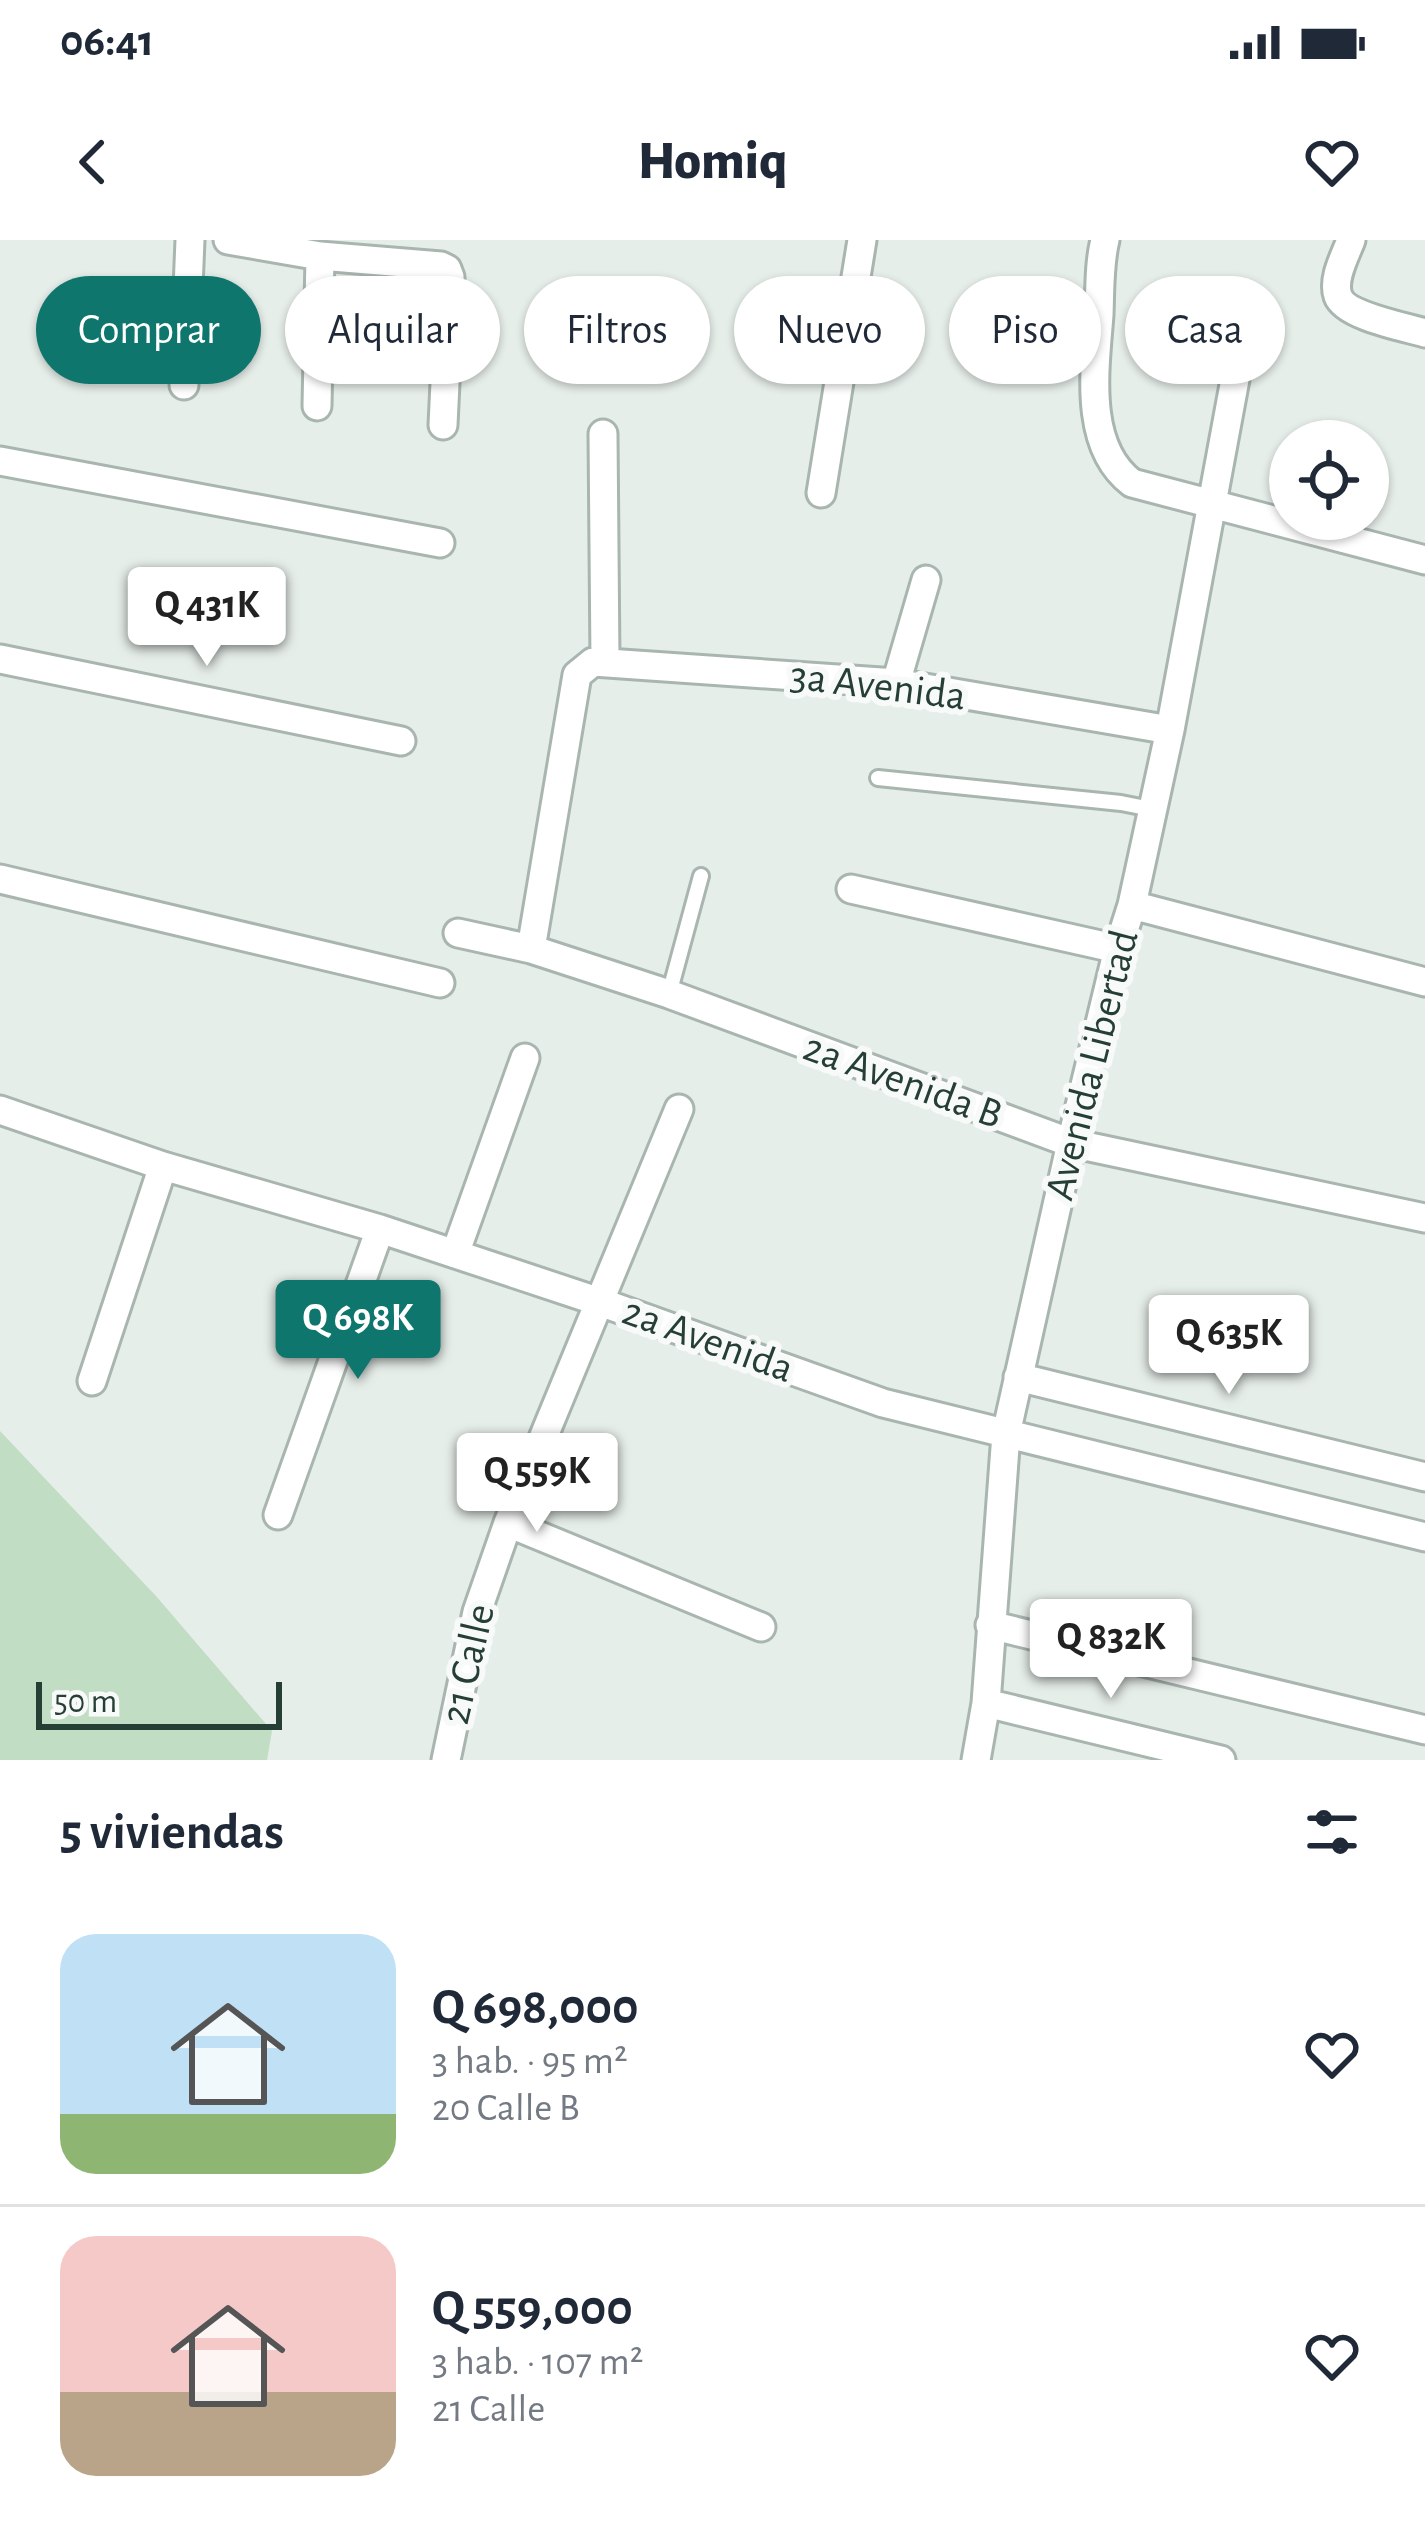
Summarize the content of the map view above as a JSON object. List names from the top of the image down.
{
  "streets": {
    "street": [
      "3a Avenida",
      "Avenida Libertad",
      "2a Avenida B",
      "2a Avenida",
      "21 Calle"
    ]
  },
  "crossings": [
    ["3a Avenida", "Avenida Libertad"],
    ["Avenida Libertad", "2a Avenida B"],
    ["Avenida Libertad", "2a Avenida"],
    ["2a Avenida", "21 Calle"]
  ],
  "scale_bar": "50 m",
  "page": {
    "status": "06:41",
    "header": "Homiq",
    "chip": [
      "Comprar",
      "Alquilar",
      "Filtros",
      "Nuevo",
      "Piso",
      "Casa"
    ],
    "price": [
      "Q 431K",
      "Q 698K",
      "Q 635K",
      "Q 559K",
      "Q 832K"
    ],
    "scale": "50 m",
    "heading": "5 viviendas",
    "list": [
      {
        "name": "Q 698,000",
        "note": "3 hab. · 95 m² · 20 Calle B"
      },
      {
        "name": "Q 559,000",
        "note": "3 hab. · 107 m² · 21 Calle"
      }
    ]
  }
}
